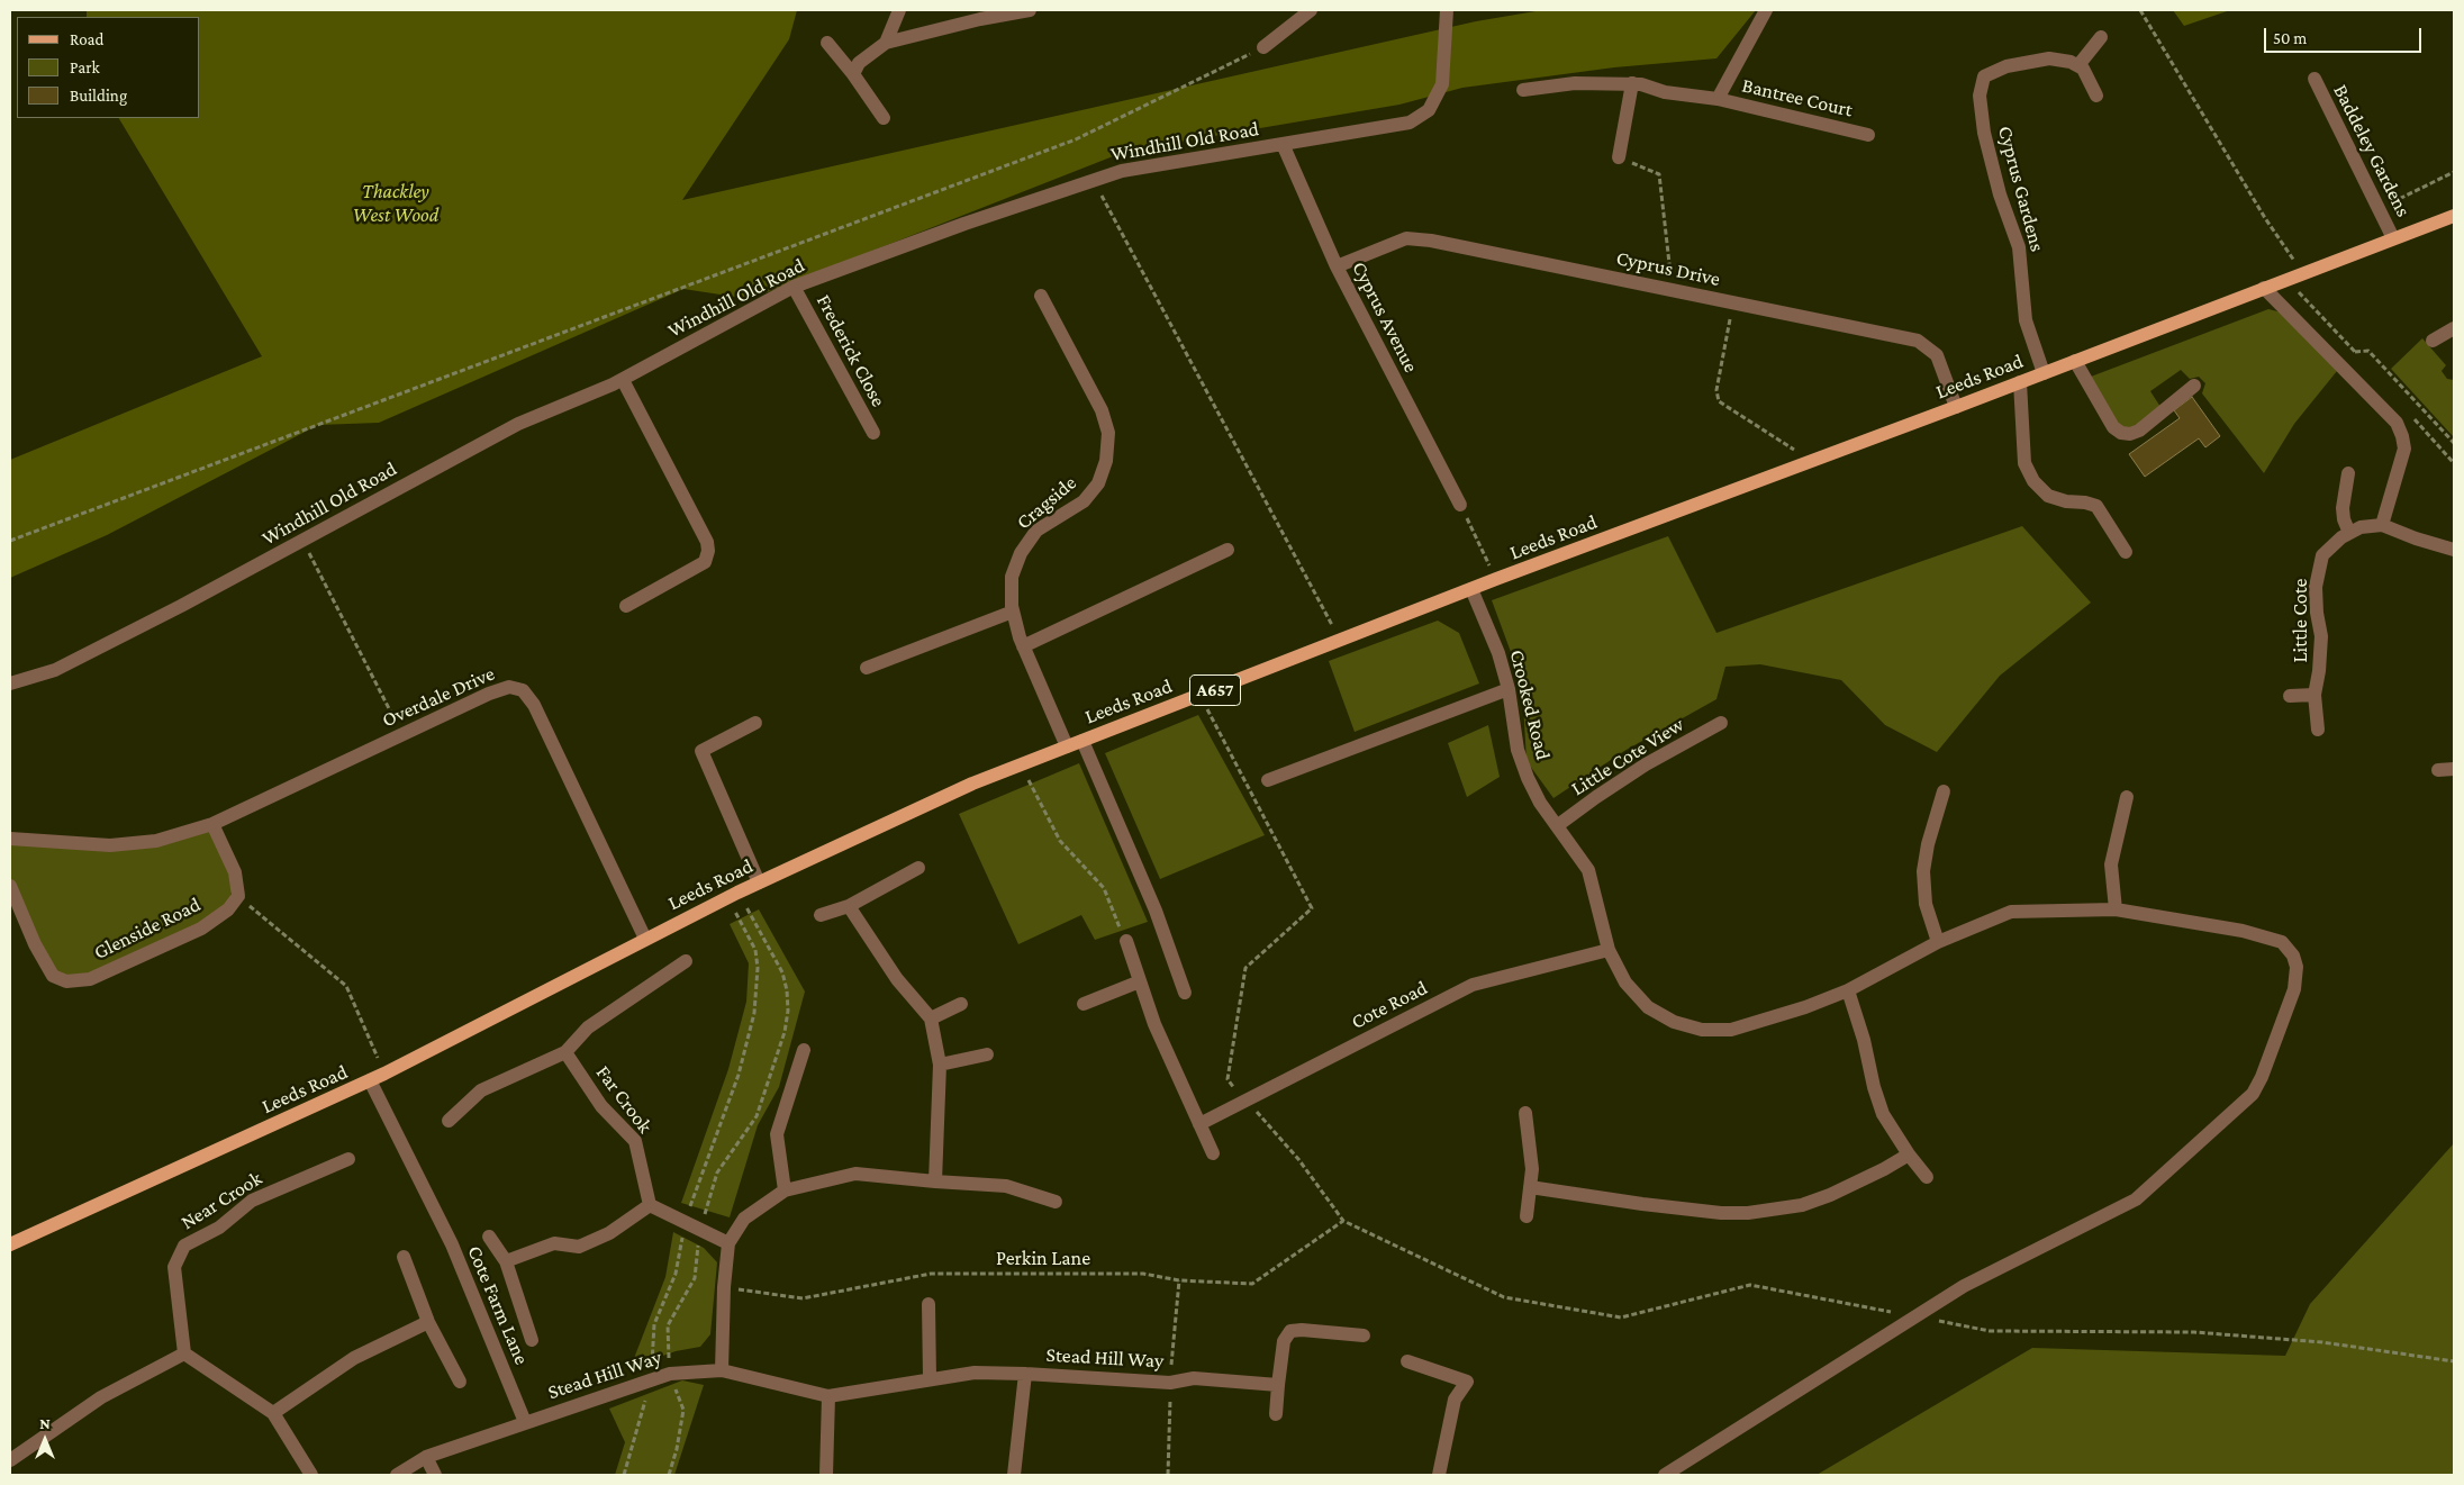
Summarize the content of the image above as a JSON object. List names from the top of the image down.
{
  "streets": {
    "main road": ["Leeds Road", "A657"],
    "street": [
      "Bantree Court",
      "Windhill Old Road",
      "Baddeley Gardens",
      "Cyprus Gardens",
      "Cyprus Drive",
      "Cyprus Avenue",
      "Frederick Close",
      "Cragside",
      "Little Cote",
      "Overdale Drive",
      "Crooked Road",
      "Little Cote View",
      "Glenside Road",
      "Cote Road",
      "Far Crook",
      "Near Crook",
      "Cote Farm Lane",
      "Stead Hill Way"
    ],
    "path": ["Perkin Lane"]
  },
  "crossings": [
    ["Windhill Old Road", "Cyprus Avenue"],
    ["Windhill Old Road", "Frederick Close"],
    ["Baddeley Gardens", "Leeds Road"],
    ["Cyprus Gardens", "Leeds Road"],
    ["Cyprus Drive", "Cyprus Avenue"],
    ["Cyprus Drive", "Leeds Road"],
    ["Leeds Road", "Cragside"],
    ["Leeds Road", "Overdale Drive"],
    ["Leeds Road", "Crooked Road"],
    ["Leeds Road", "Cote Farm Lane"],
    ["Crooked Road", "Little Cote View"],
    ["Crooked Road", "Cote Road"],
    ["Cote Farm Lane", "Stead Hill Way"]
  ],
  "parks": ["Thackley West Wood"],
  "legend": ["Road", "Park", "Building"],
  "scale_bar": "50 m",
  "north": "top"
}
